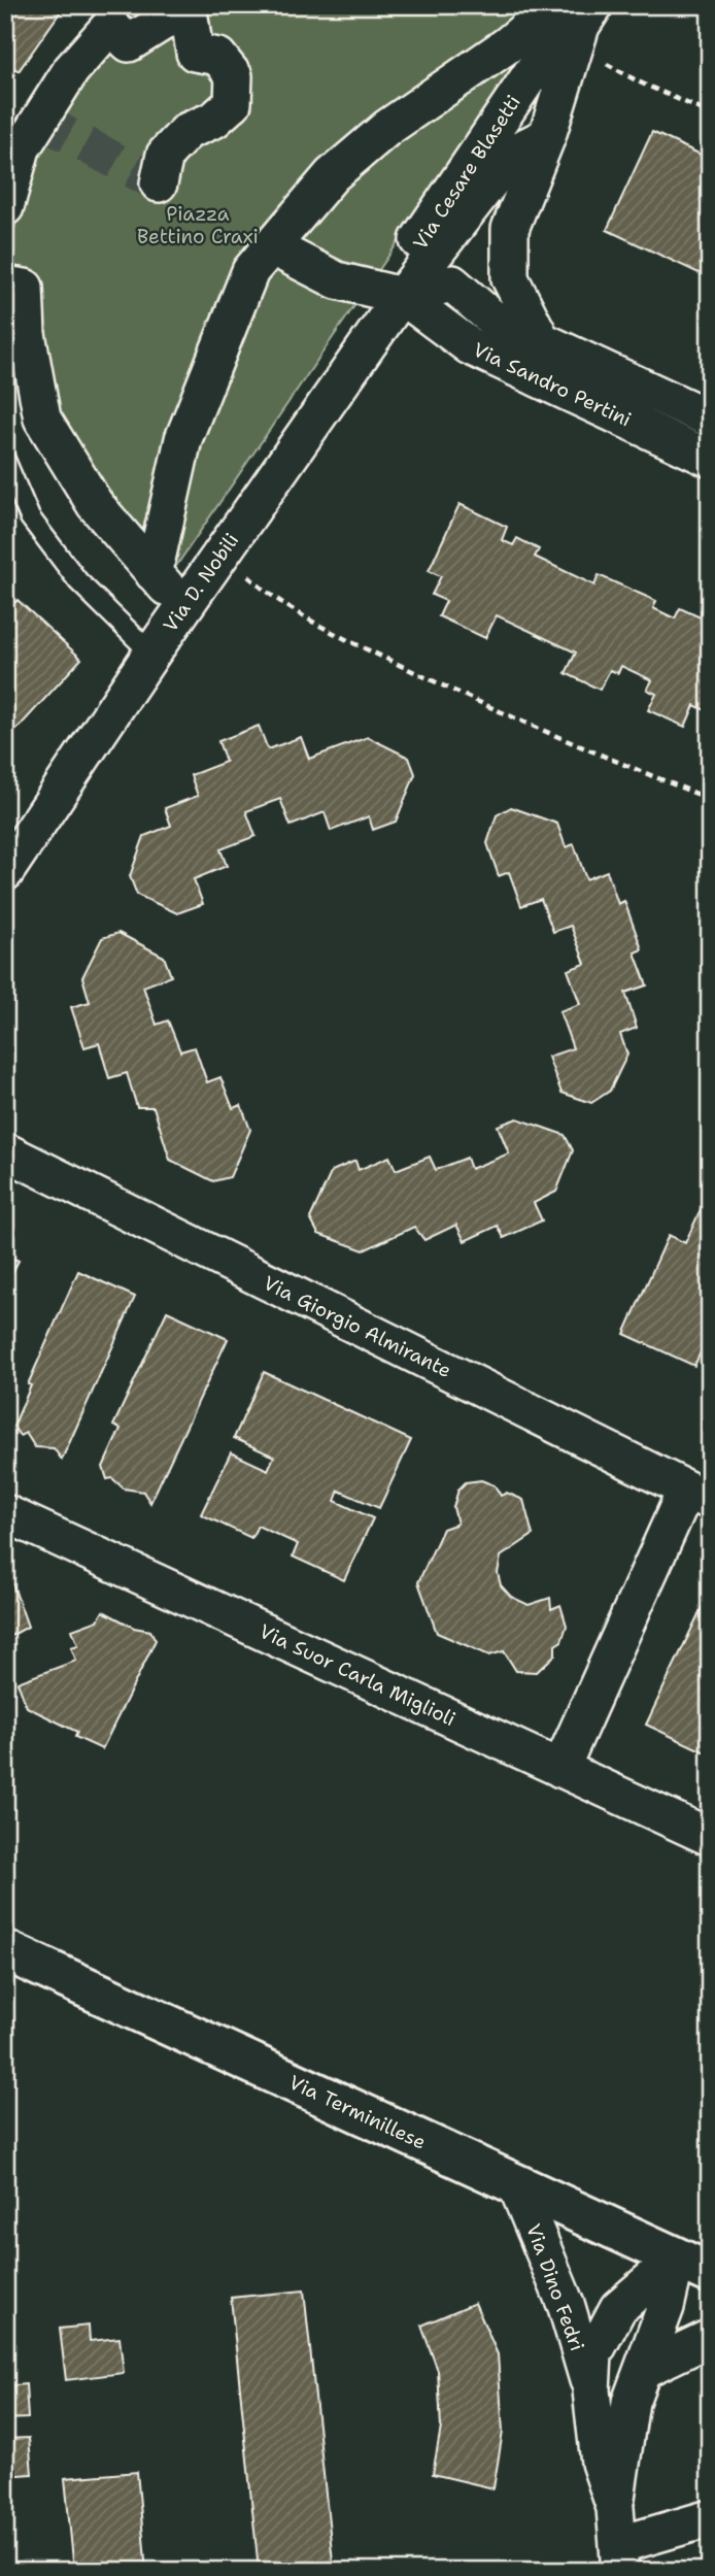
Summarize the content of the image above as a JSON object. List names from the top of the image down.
{
  "streets": {
    "main road": ["Via Terminillese"],
    "street": [
      "Via Cesare Blasetti",
      "Via Sandro Pertini",
      "Via D. Nobili",
      "Via Giorgio Almirante",
      "Via Suor Carla Miglioli",
      "Via Dino Fedri"
    ]
  },
  "crossings": [
    ["Via Cesare Blasetti", "Via Sandro Pertini"],
    ["Via Cesare Blasetti", "Via D. Nobili"],
    ["Via Sandro Pertini", "Via D. Nobili"],
    ["Via Terminillese", "Via Dino Fedri"]
  ],
  "parks": ["Piazza Bettino Craxi"]
}
